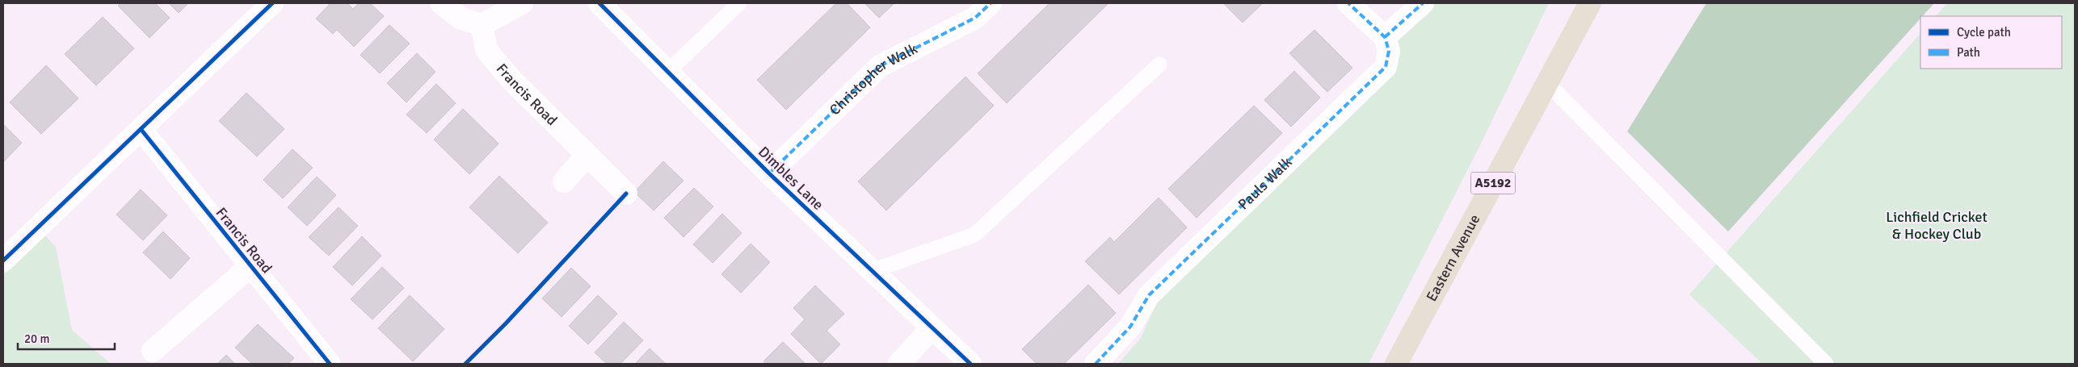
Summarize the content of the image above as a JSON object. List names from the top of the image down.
{
  "streets": {
    "highway": ["A5192", "Eastern Avenue"],
    "street": [
      "Christopher Walk",
      "Francis Road",
      "Dimbles Lane",
      "Pauls Walk"
    ]
  },
  "crossings": [
    ["Christopher Walk", "Dimbles Lane"]
  ],
  "parks": ["Lichfield Cricket & Hockey Club"],
  "legend": ["Cycle path", "Path"],
  "scale_bar": "20 m"
}
